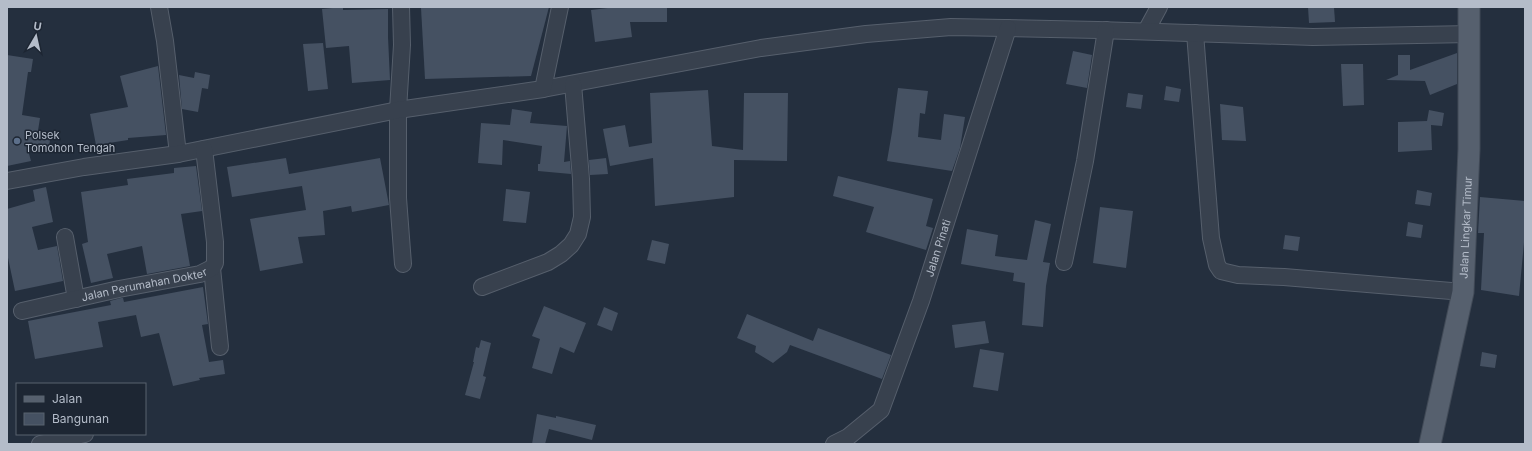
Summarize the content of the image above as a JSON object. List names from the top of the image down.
{
  "streets": {
    "main road": ["Jalan Lingkar Timur"],
    "street": ["Jalan Pinati", "Jalan Perumahan Dokter"]
  },
  "places": ["Polsek Tomohon Tengah"],
  "legend": ["Jalan", "Bangunan"],
  "north": "top"
}
